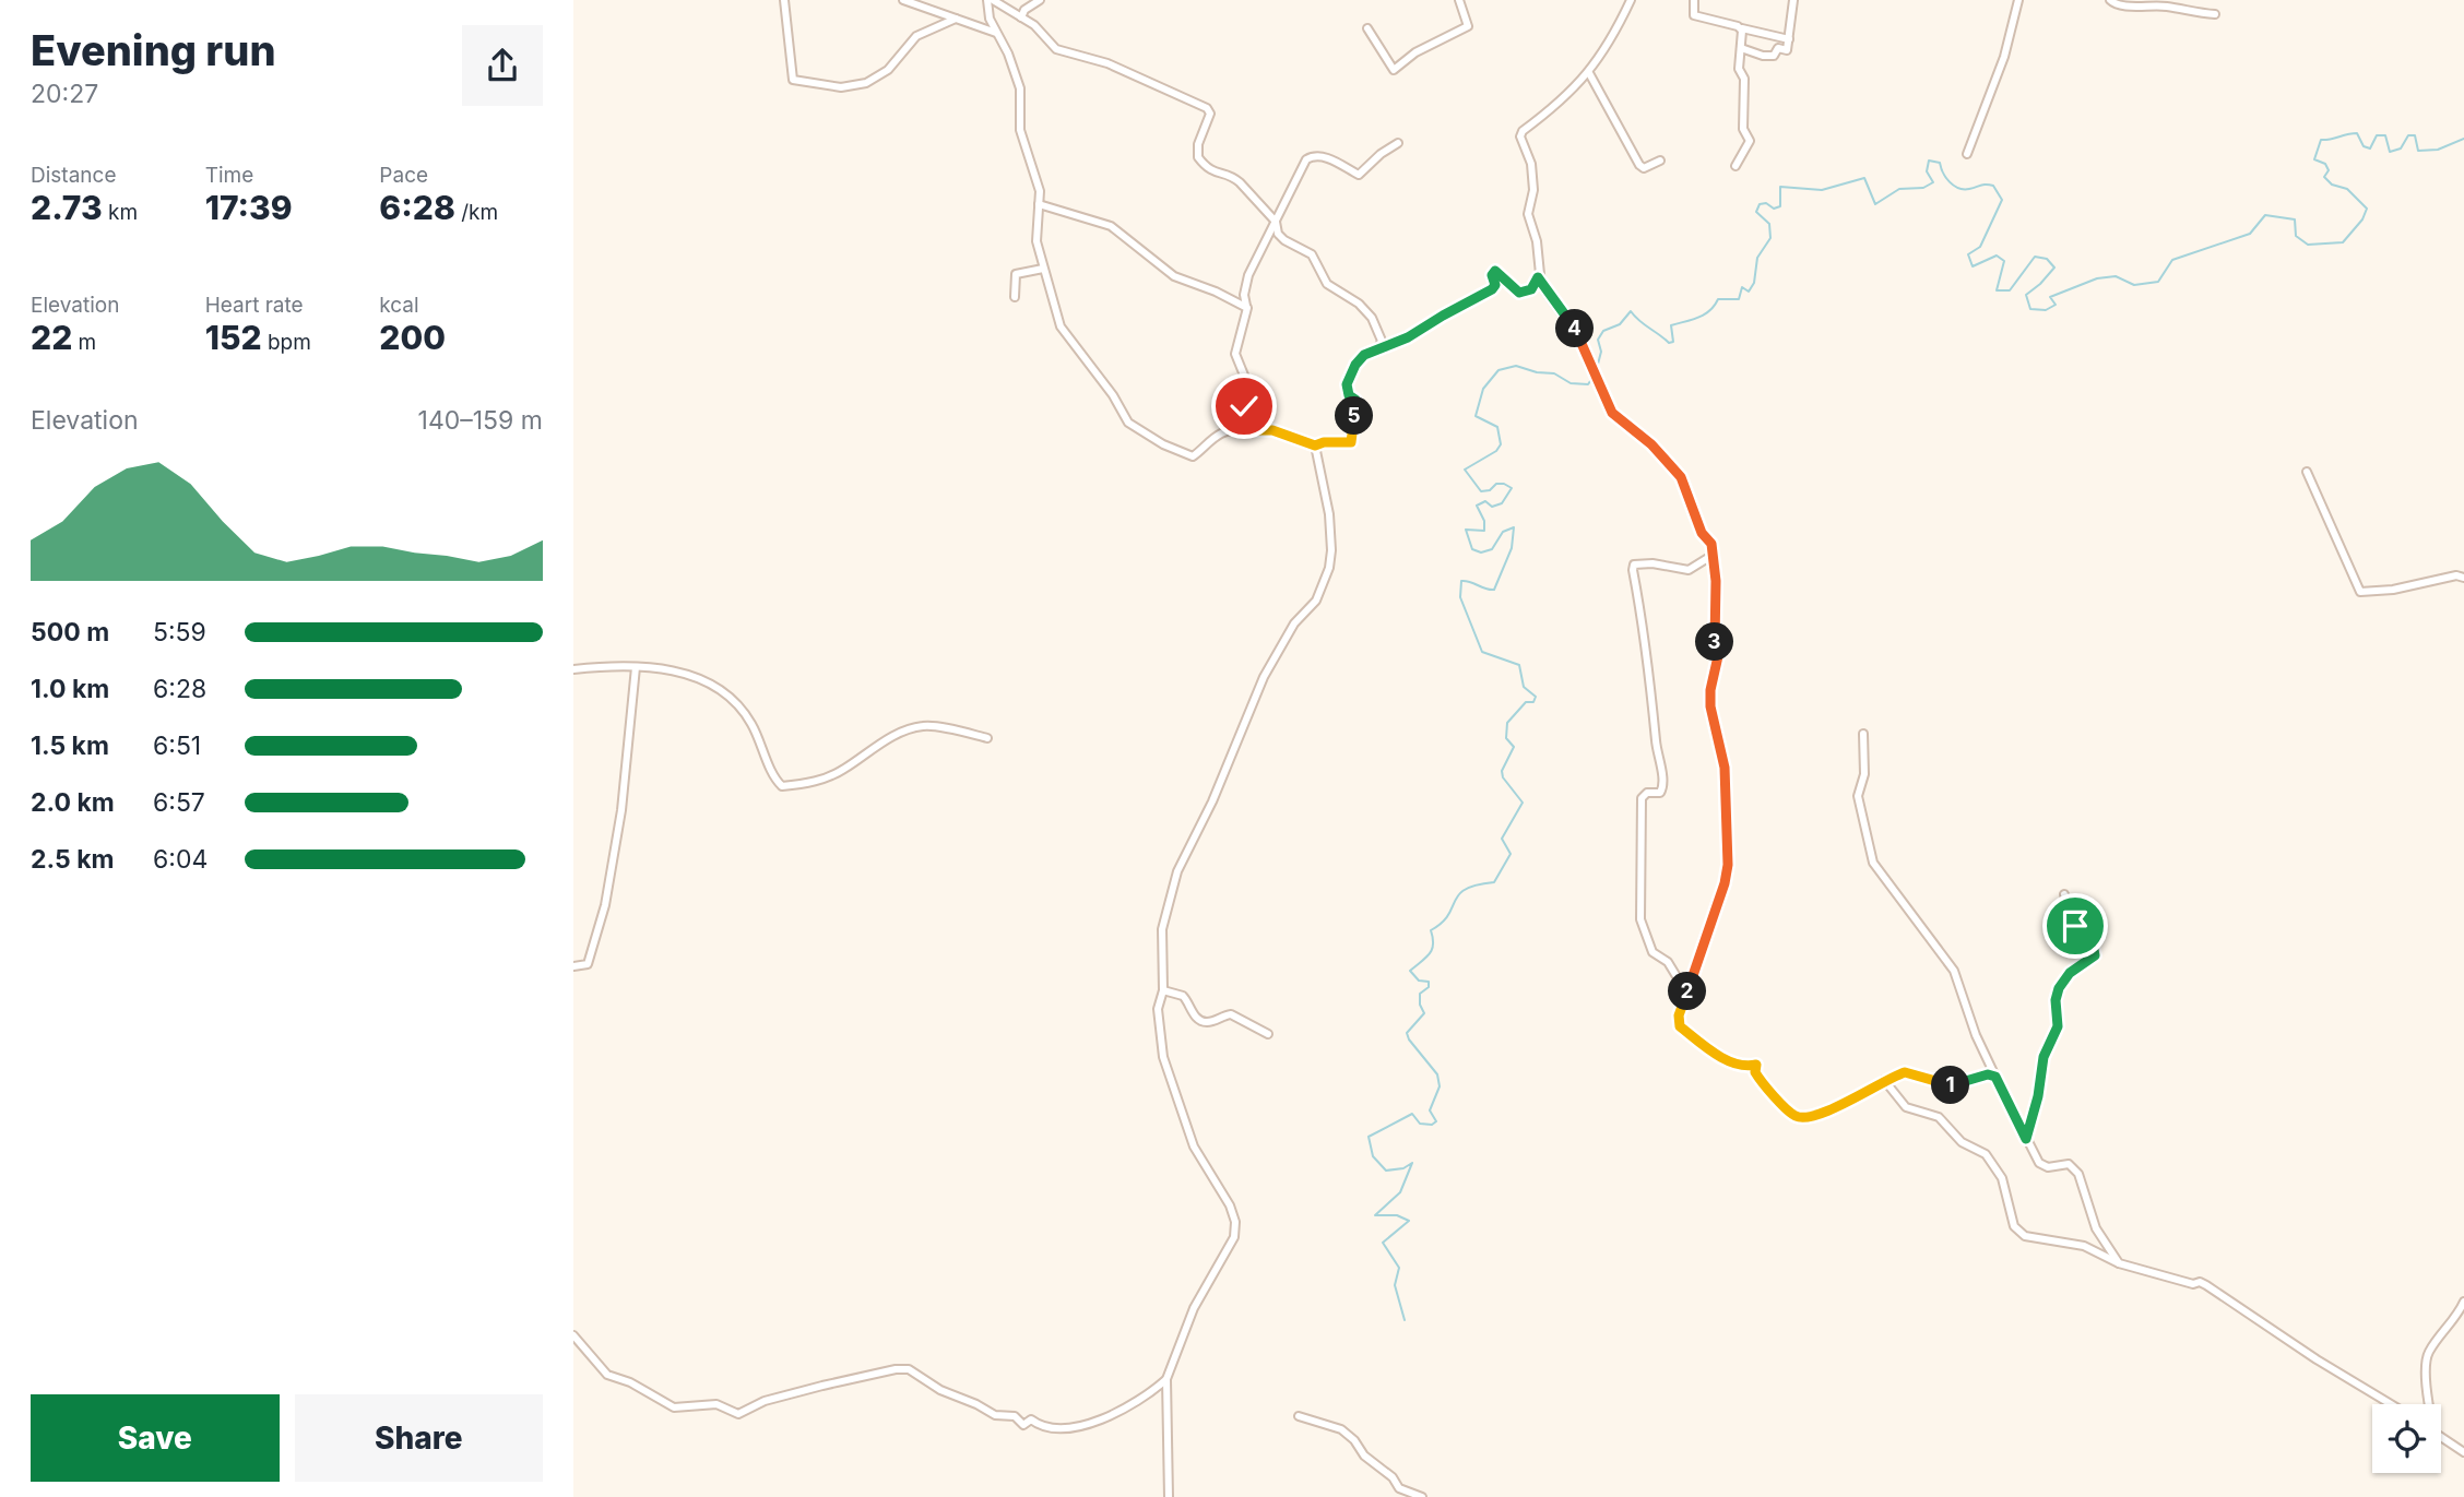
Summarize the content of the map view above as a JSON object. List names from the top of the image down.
{
  "page": {
    "heading": ["Evening run", "20:27"],
    "stats": [
      ["Distance", "2.73 km"],
      ["Time", "17:39"],
      ["Pace", "6:28 /km"],
      ["Elevation", "22 m"],
      ["Heart rate", "152 bpm"],
      ["kcal", "200"]
    ],
    "pins": [
      "4",
      "5",
      "3",
      "2",
      "1"
    ],
    "chart": ["Elevation", "140–159 m"],
    "list": [
      {
        "name": "500 m",
        "note": "5:59"
      },
      {
        "name": "1.0 km",
        "note": "6:28"
      },
      {
        "name": "1.5 km",
        "note": "6:51"
      },
      {
        "name": "2.0 km",
        "note": "6:57"
      },
      {
        "name": "2.5 km",
        "note": "6:04"
      }
    ],
    "buttons": ["Save", "Share"]
  }
}
